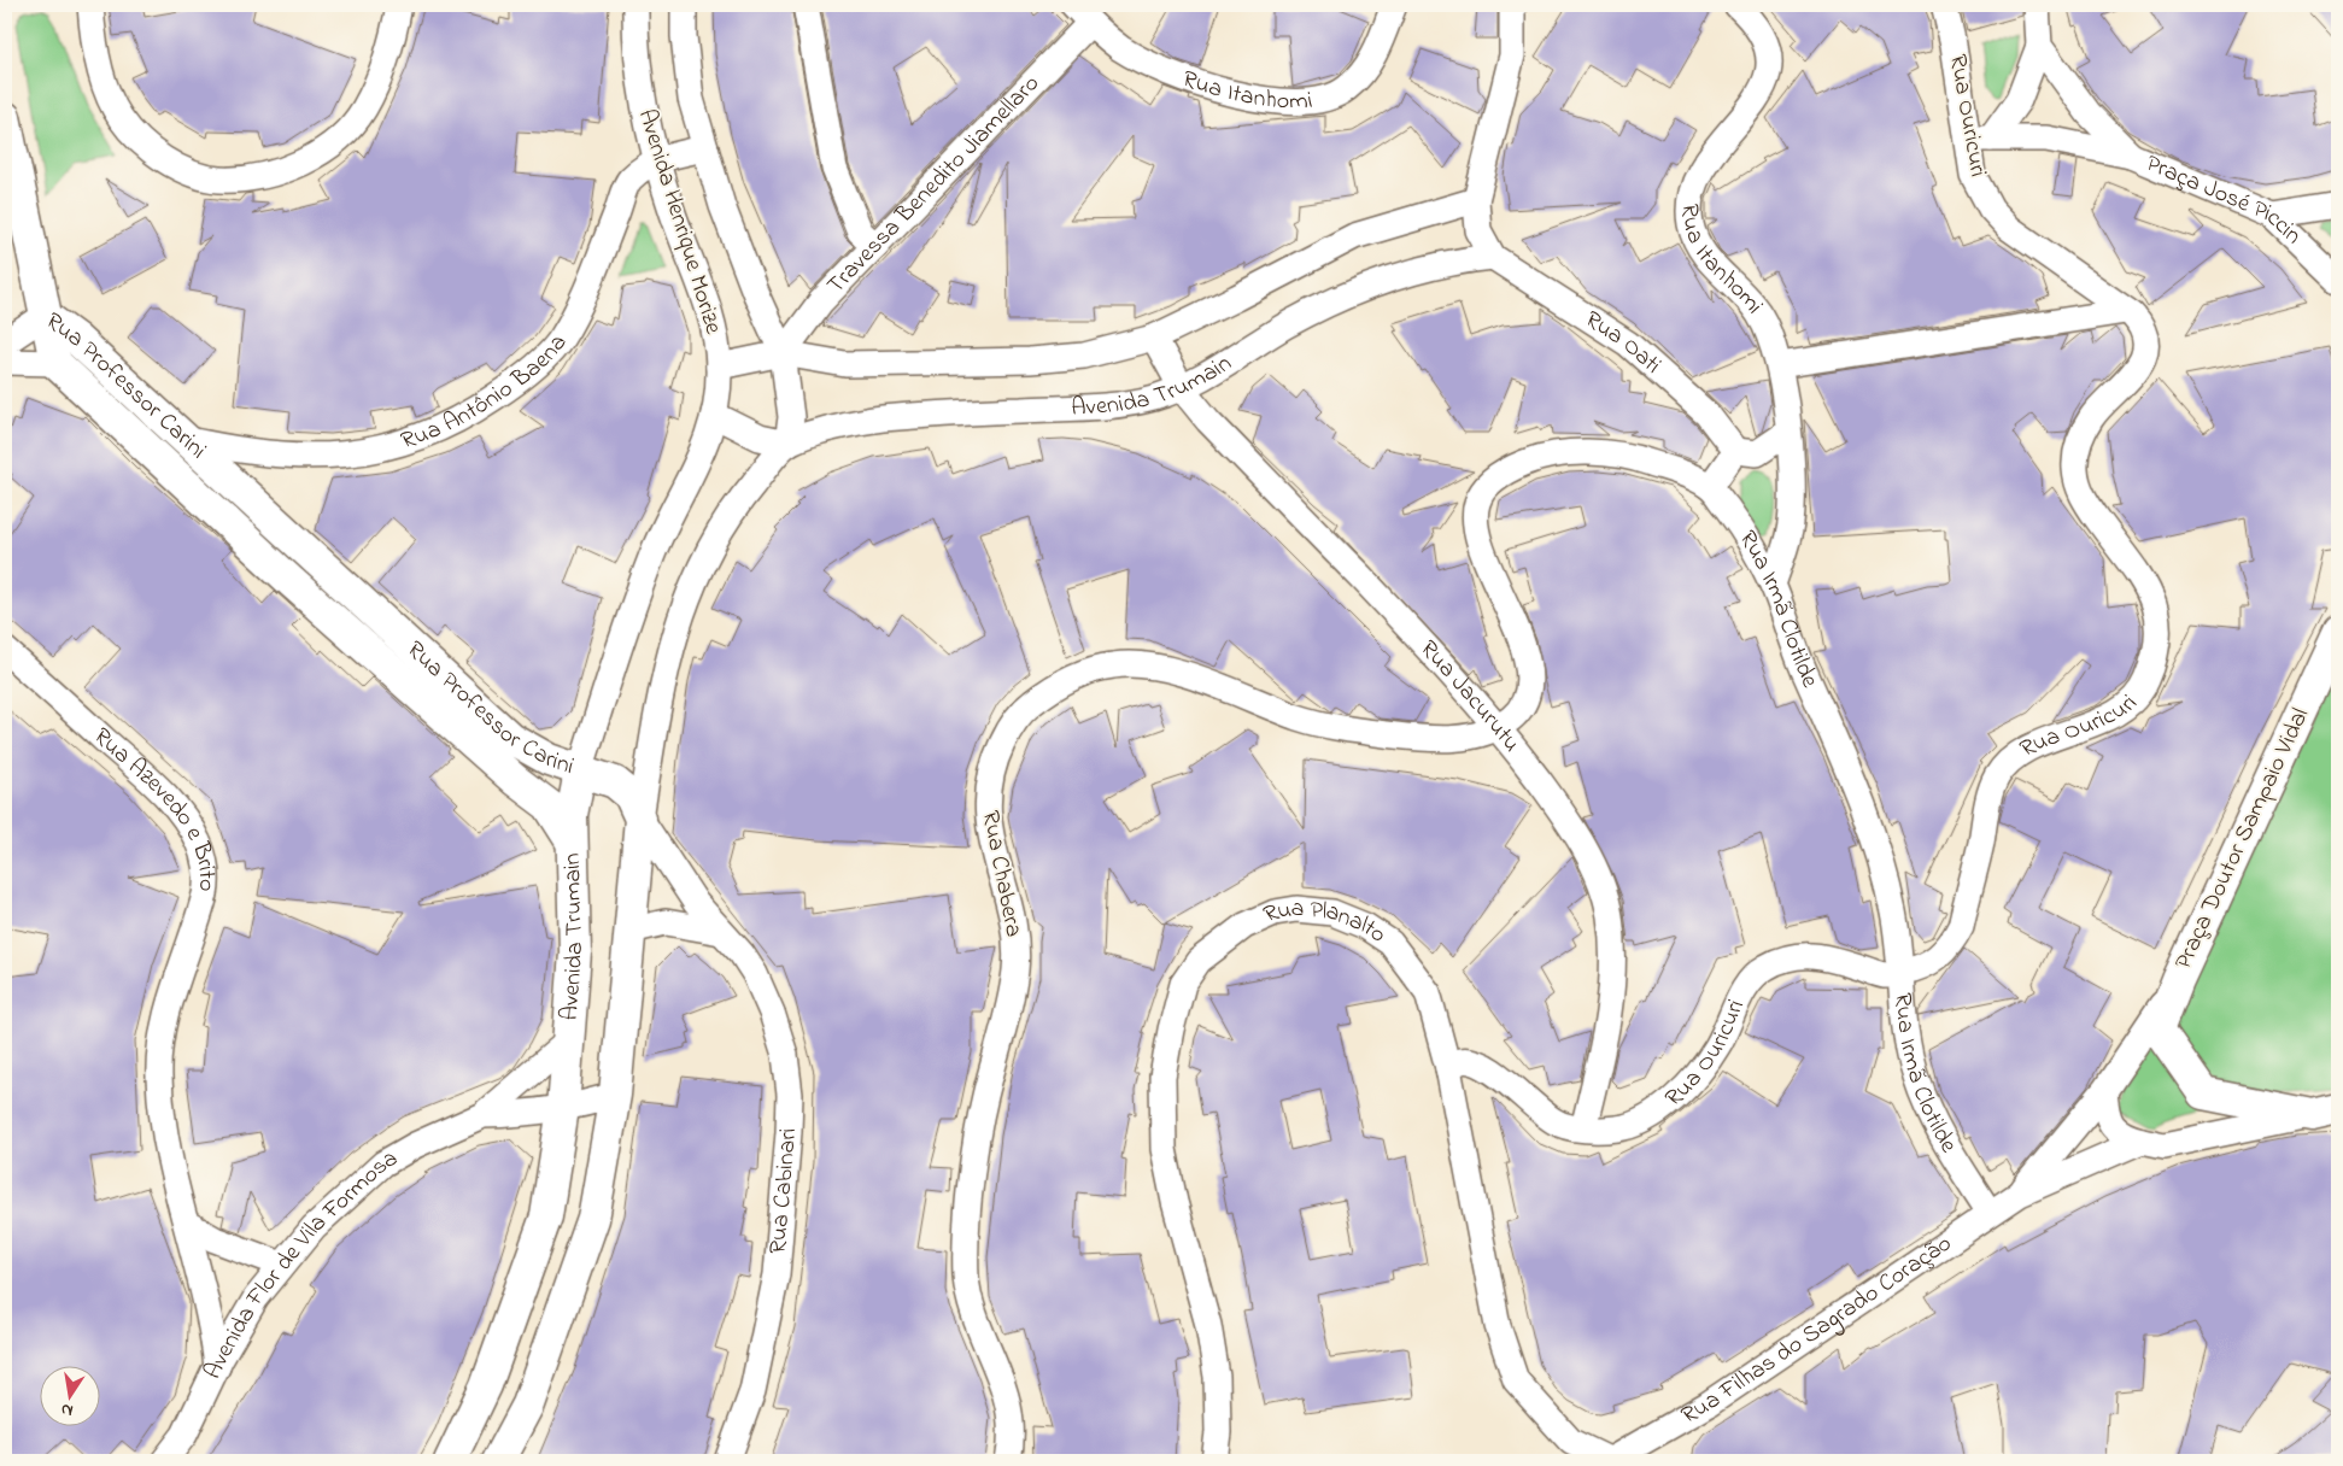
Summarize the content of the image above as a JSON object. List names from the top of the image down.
{
  "streets": {
    "main road": ["Avenida Trumain", "Rua Professor Carini", "Praça Doutor Sampaio Vidal"],
    "street": [
      "Rua Itanhomi",
      "Rua Ouricuri",
      "Travessa Benedito Jiamellaro",
      "Praça José Piccin",
      "Avenida Henrique Morize",
      "Rua Oati",
      "Rua Antônio Baena",
      "Rua Irmã Clotilde",
      "Rua Jacurutu",
      "Rua Azevedo e Brito",
      "Rua Chabera",
      "Rua Planalto",
      "Rua Cabinari",
      "Avenida Flor de Vila Formosa",
      "Rua Filhas do Sagrado Coração"
    ]
  },
  "crossings": [
    ["Rua Itanhomi", "Travessa Benedito Jiamellaro"],
    ["Rua Itanhomi", "Rua Irmã Clotilde"],
    ["Rua Ouricuri", "Rua Irmã Clotilde"],
    ["Rua Ouricuri", "Rua Jacurutu"],
    ["Rua Ouricuri", "Rua Planalto"],
    ["Travessa Benedito Jiamellaro", "Avenida Henrique Morize"],
    ["Travessa Benedito Jiamellaro", "Avenida Trumain"],
    ["Avenida Henrique Morize", "Avenida Trumain"],
    ["Avenida Henrique Morize", "Rua Antônio Baena"],
    ["Rua Oati", "Avenida Trumain"],
    ["Avenida Trumain", "Rua Professor Carini"],
    ["Avenida Trumain", "Rua Jacurutu"],
    ["Avenida Trumain", "Rua Cabinari"],
    ["Avenida Trumain", "Avenida Flor de Vila Formosa"],
    ["Rua Antônio Baena", "Rua Professor Carini"],
    ["Rua Professor Carini", "Rua Cabinari"],
    ["Rua Irmã Clotilde", "Rua Jacurutu"],
    ["Rua Irmã Clotilde", "Rua Chabera"],
    ["Rua Irmã Clotilde", "Rua Filhas do Sagrado Coração"],
    ["Rua Jacurutu", "Rua Chabera"],
    ["Rua Azevedo e Brito", "Avenida Flor de Vila Formosa"],
    ["Praça Doutor Sampaio Vidal", "Rua Filhas do Sagrado Coração"],
    ["Rua Planalto", "Rua Filhas do Sagrado Coração"]
  ],
  "north": "bottom"
}
